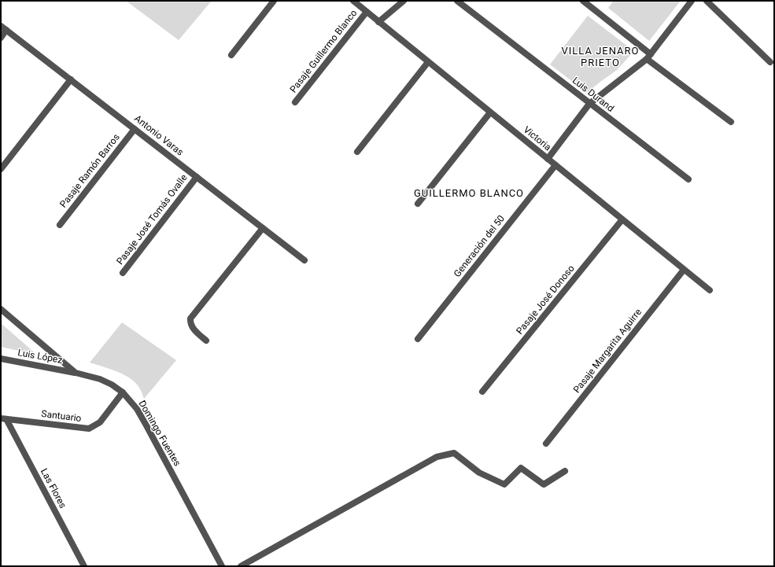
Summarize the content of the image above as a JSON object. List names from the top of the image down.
{
  "streets": {
    "street": [
      "Pasaje Guillermo Blanco",
      "Luis Durand",
      "Antonio Varas",
      "Victoria",
      "Pasaje Ramón Barros",
      "Pasaje José Tomás Ovalle",
      "Generación del 50",
      "Pasaje José Donoso",
      "Pasaje Margarita Aguirre",
      "Luis López",
      "Santuario",
      "Domingo Fuentes",
      "Las Flores"
    ]
  },
  "crossings": [
    ["Pasaje Guillermo Blanco", "Victoria"],
    ["Antonio Varas", "Pasaje Ramón Barros"],
    ["Antonio Varas", "Pasaje José Tomás Ovalle"],
    ["Victoria", "Generación del 50"],
    ["Victoria", "Pasaje José Donoso"],
    ["Victoria", "Pasaje Margarita Aguirre"],
    ["Luis López", "Domingo Fuentes"],
    ["Santuario", "Domingo Fuentes"],
    ["Santuario", "Las Flores"]
  ],
  "districts": ["VILLA JENARO PRIETO", "GUILLERMO BLANCO"]
}
